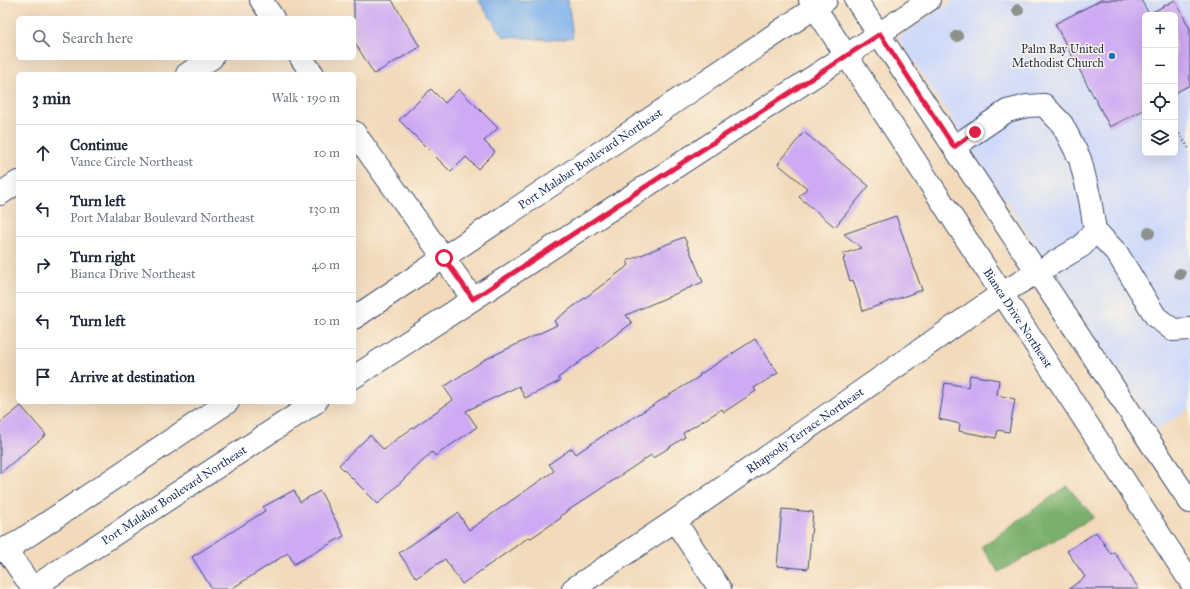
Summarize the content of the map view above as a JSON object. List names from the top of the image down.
{
  "streets": {
    "street": ["Port Malabar Boulevard Northeast", "Bianca Drive Northeast", "Rhapsody Terrace Northeast"]
  },
  "crossings": [
    ["Port Malabar Boulevard Northeast", "Bianca Drive Northeast"],
    ["Bianca Drive Northeast", "Rhapsody Terrace Northeast"]
  ],
  "places": ["Palm Bay United Methodist Church"],
  "page": {
    "map_buttons": ["+", "−"],
    "search": "Search here",
    "heading": ["3 min", "Walk · 190 m"],
    "list": [
      ["Continue", "Vance Circle Northeast", "10 m"],
      ["Turn left", "Port Malabar Boulevard Northeast", "130 m"],
      ["Turn right", "Bianca Drive Northeast", "40 m"],
      ["Turn left", "10 m"],
      "Arrive at destination"
    ]
  }
}
